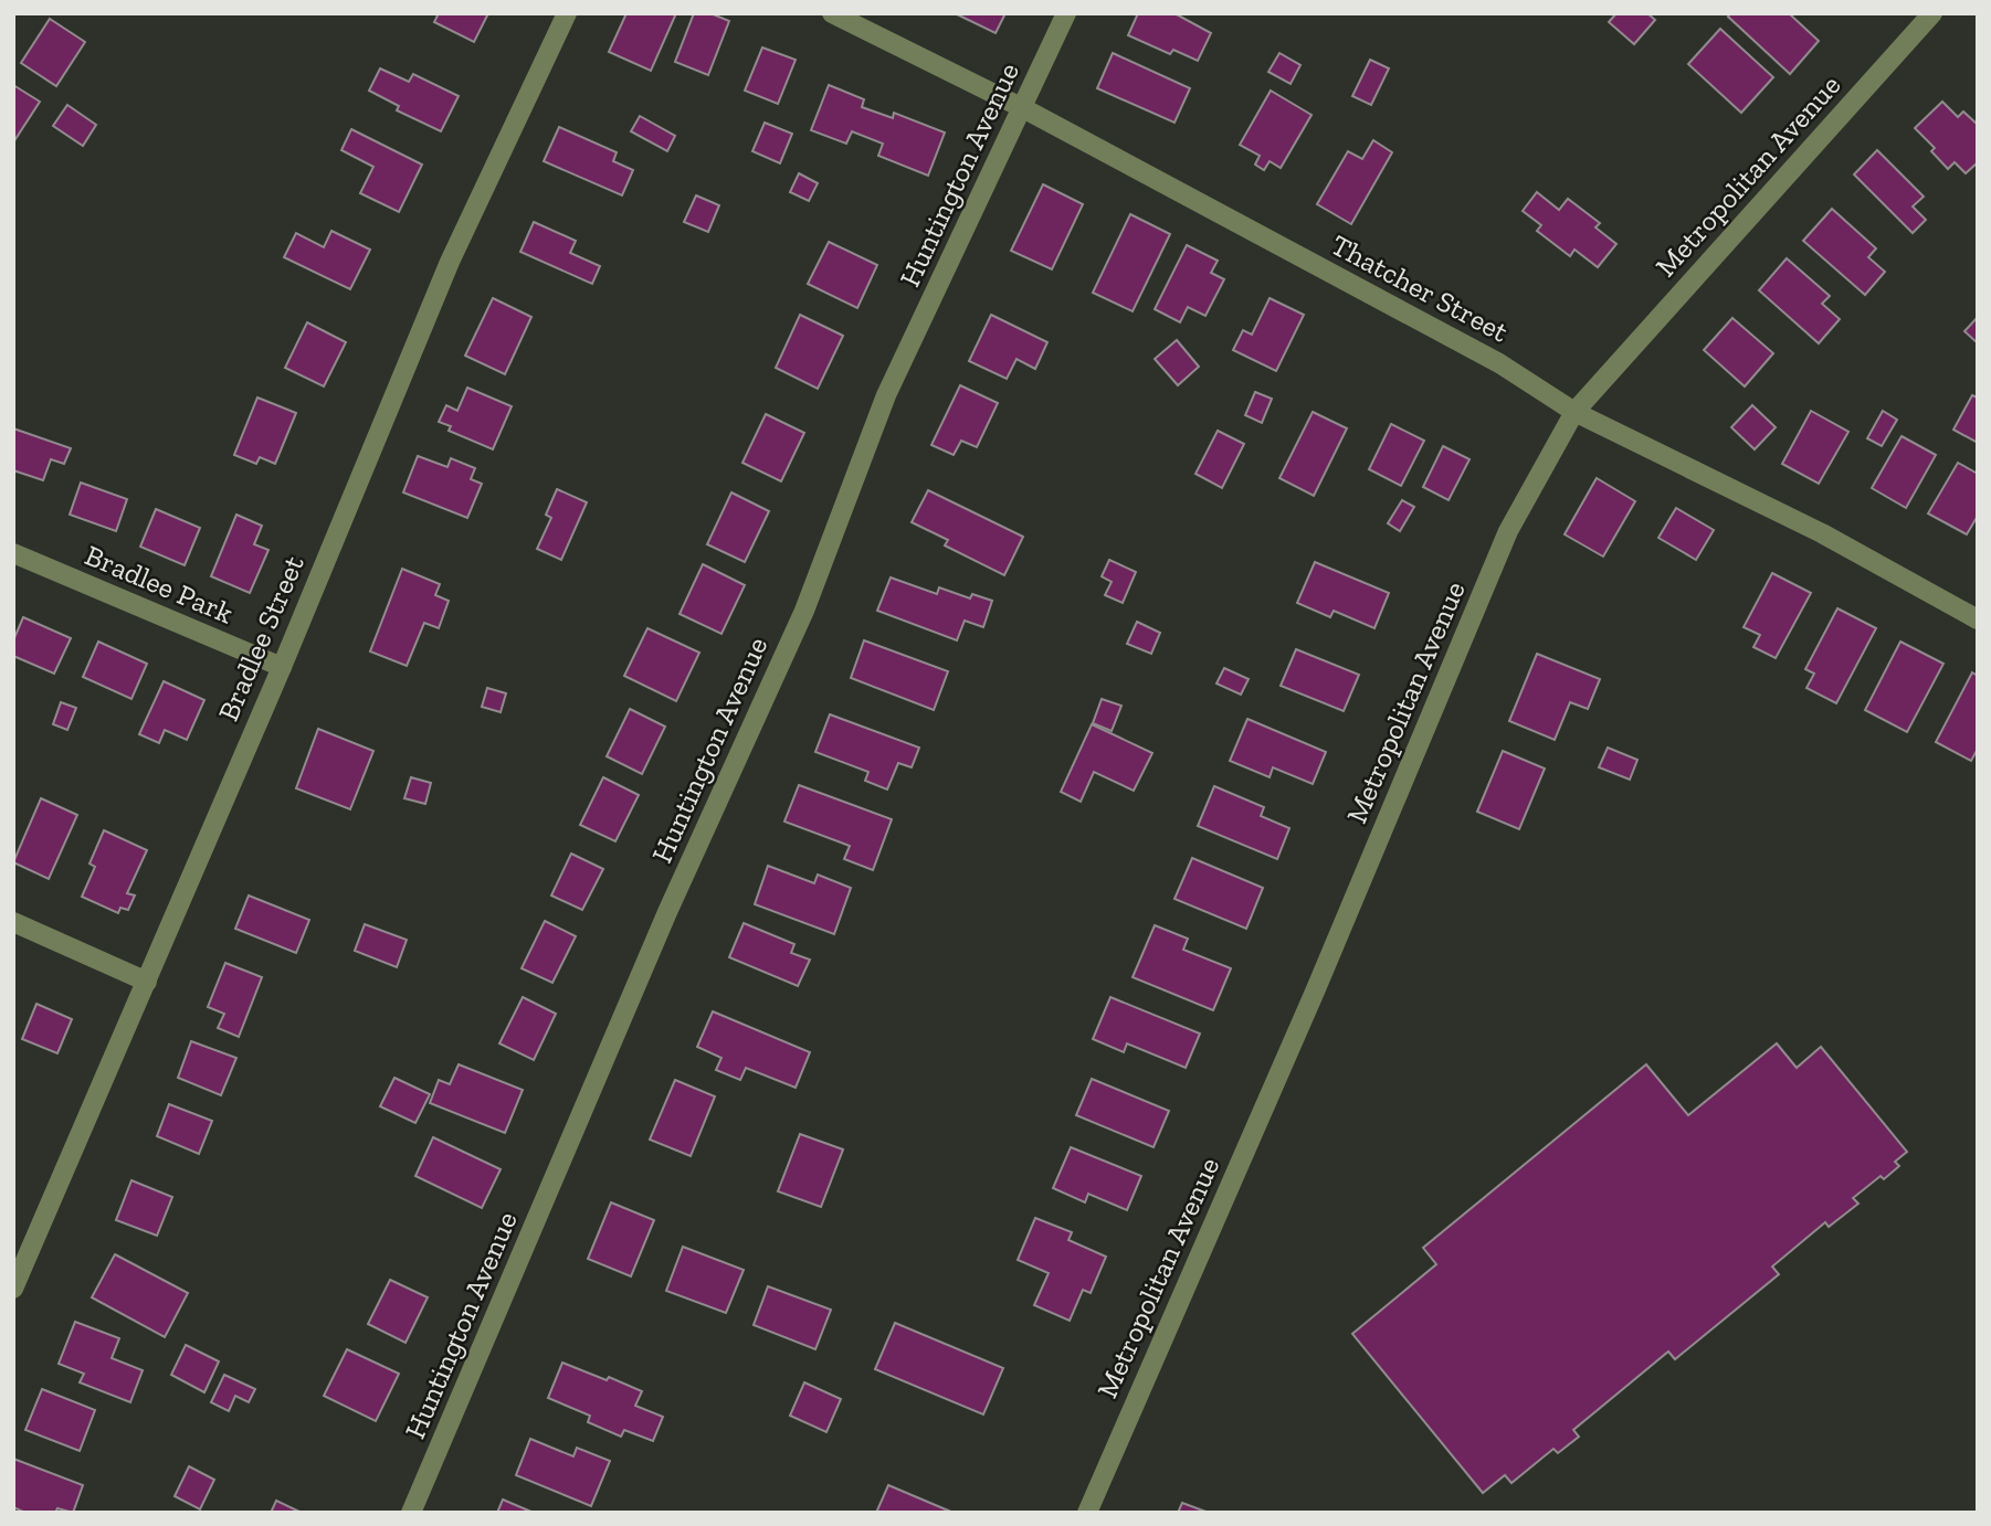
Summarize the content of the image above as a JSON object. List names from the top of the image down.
{
  "streets": {
    "street": [
      "Huntington Avenue",
      "Metropolitan Avenue",
      "Thatcher Street",
      "Bradlee Park",
      "Bradlee Street"
    ]
  },
  "crossings": [
    ["Huntington Avenue", "Thatcher Street"],
    ["Metropolitan Avenue", "Thatcher Street"],
    ["Bradlee Park", "Bradlee Street"]
  ]
}
